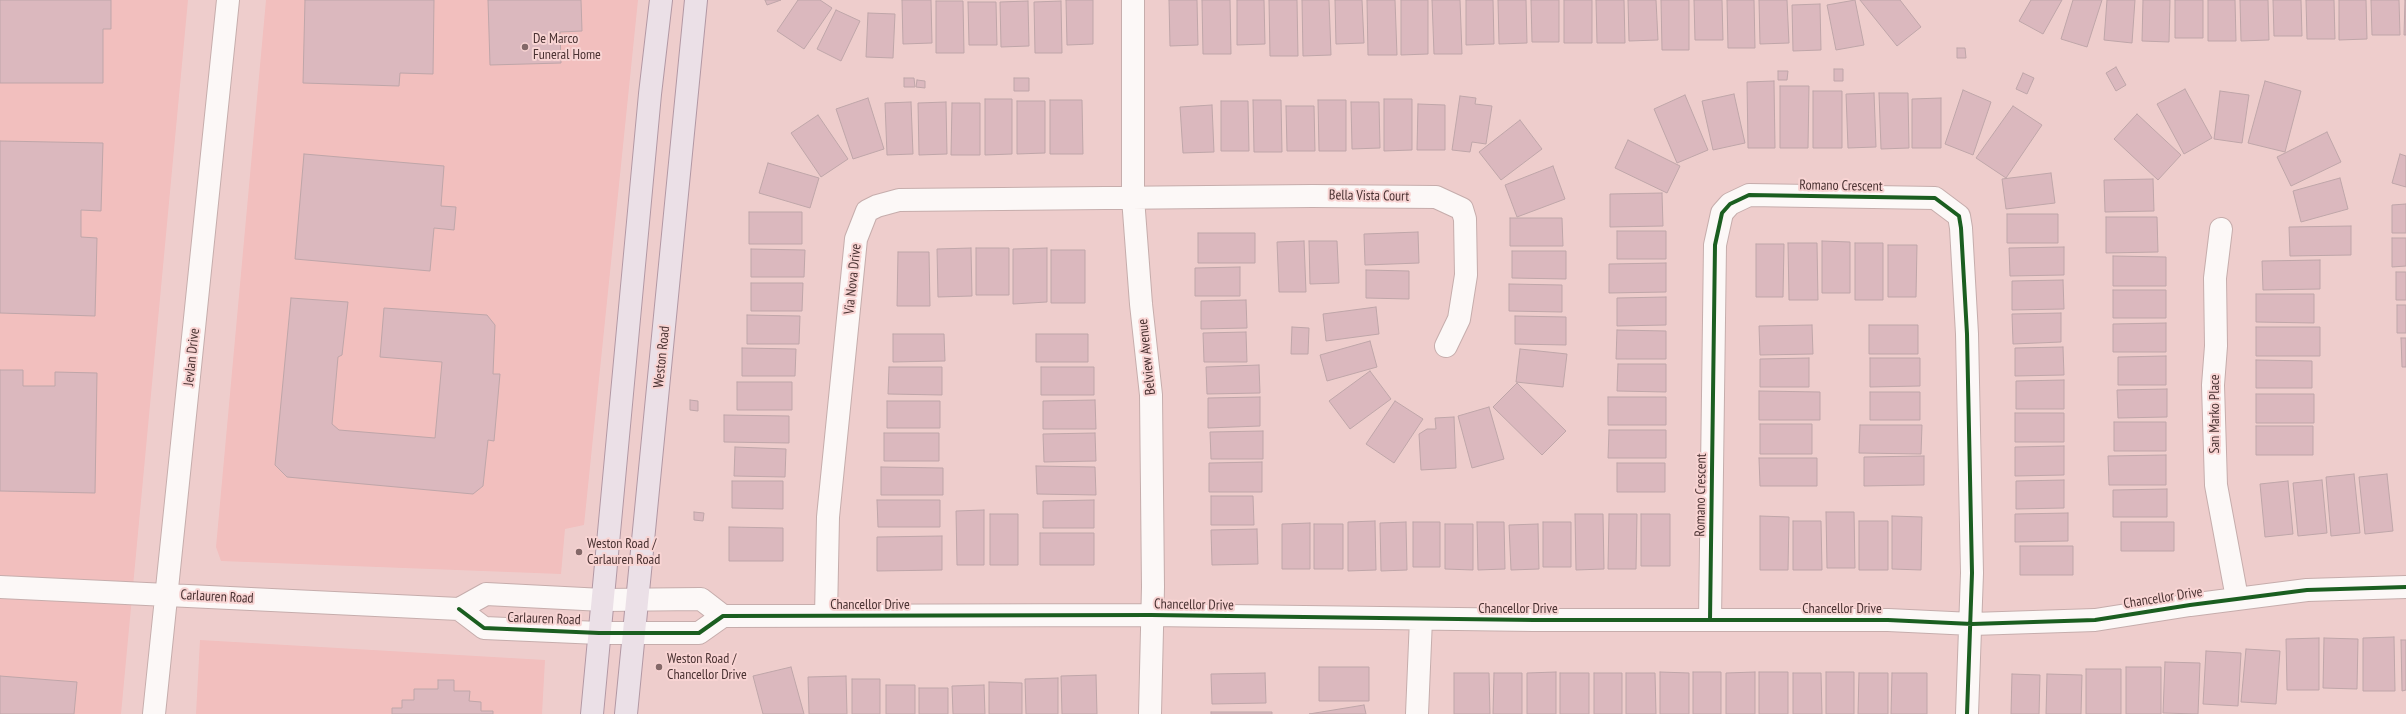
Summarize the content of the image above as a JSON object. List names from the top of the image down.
{
  "streets": {
    "main road": ["Weston Road"],
    "street": [
      "Romano Crescent",
      "Bella Vista Court",
      "Via Nova Drive",
      "Jevlan Drive",
      "Belview Avenue",
      "San Marko Place",
      "Carlauren Road",
      "Chancellor Drive"
    ]
  },
  "crossings": [
    ["Romano Crescent", "Chancellor Drive"],
    ["Bella Vista Court", "Via Nova Drive"],
    ["Bella Vista Court", "Belview Avenue"],
    ["Via Nova Drive", "Belview Avenue"],
    ["Via Nova Drive", "Chancellor Drive"],
    ["Jevlan Drive", "Carlauren Road"],
    ["Weston Road", "Carlauren Road"],
    ["Belview Avenue", "Chancellor Drive"],
    ["San Marko Place", "Chancellor Drive"]
  ],
  "places": ["De Marco Funeral Home", "Weston Road / Carlauren Road", "Weston Road / Chancellor Drive"]
}
